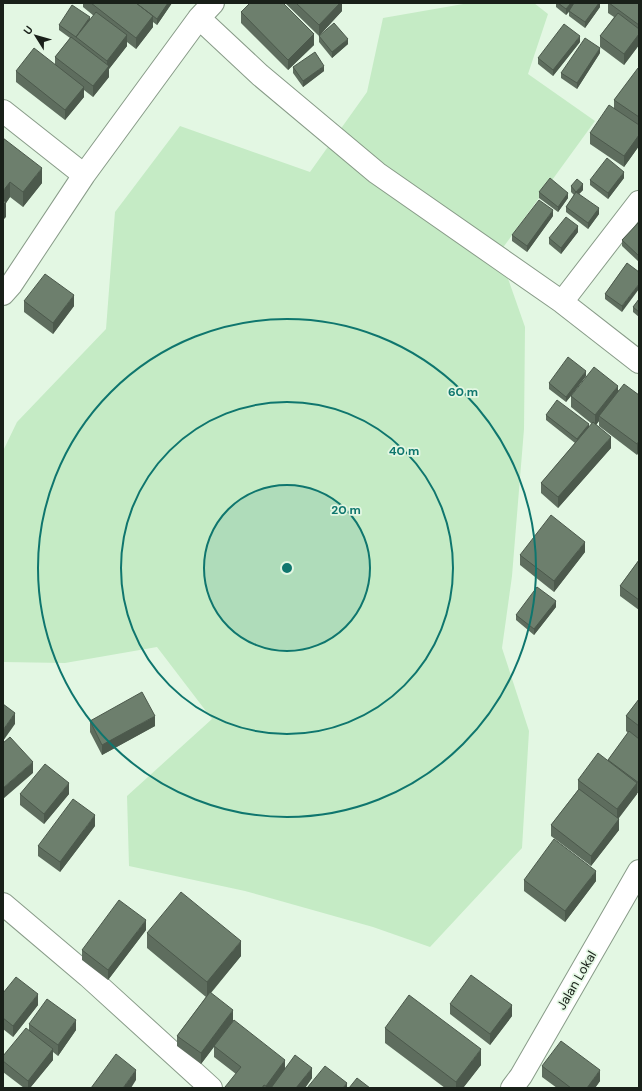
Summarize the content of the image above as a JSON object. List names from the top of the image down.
{
  "streets": {
    "street": ["Jalan Lokal"]
  },
  "north": "top left",
  "rings": ["60 m", "40 m", "20 m"]
}
